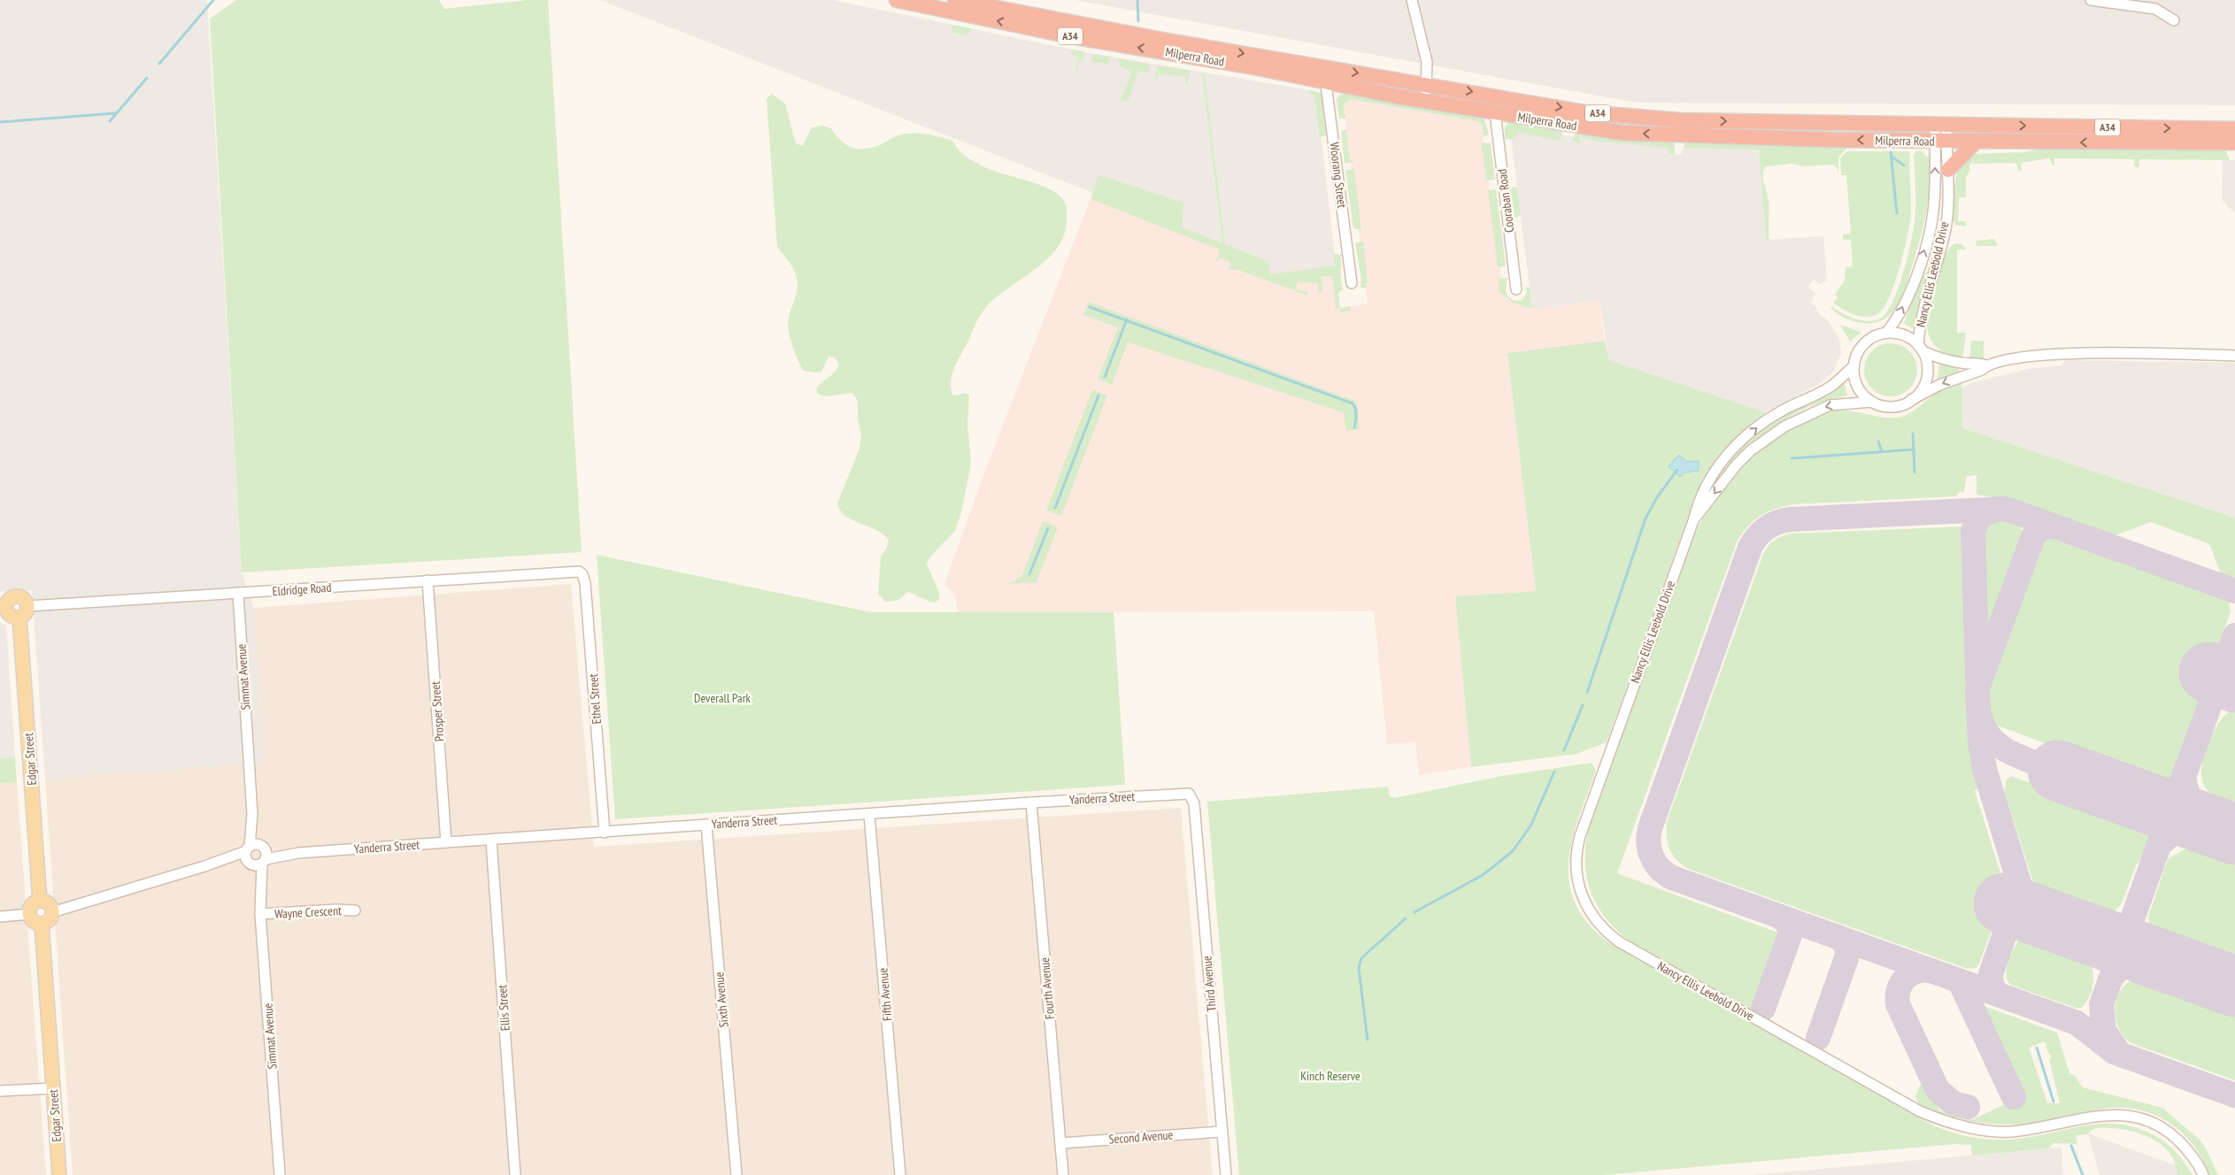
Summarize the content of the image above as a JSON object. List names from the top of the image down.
{
  "streets": {
    "highway": ["A34", "Milperra Road"],
    "main road": ["Edgar Street"],
    "street": [
      "Woorang Street",
      "Cooraban Road",
      "Nancy Ellis Leebold Drive",
      "Eldridge Road",
      "Simmat Avenue",
      "Ethel Street",
      "Prosper Street",
      "Yanderra Street",
      "Wayne Crescent",
      "Third Avenue",
      "Fourth Avenue",
      "Fifth Avenue",
      "Sixth Avenue",
      "Ellis Street",
      "Second Avenue"
    ]
  },
  "crossings": [
    ["Milperra Road", "Woorang Street"],
    ["Milperra Road", "Cooraban Road"],
    ["Milperra Road", "Nancy Ellis Leebold Drive"],
    ["Eldridge Road", "Simmat Avenue"],
    ["Eldridge Road", "Ethel Street"],
    ["Eldridge Road", "Prosper Street"],
    ["Eldridge Road", "Edgar Street"],
    ["Simmat Avenue", "Yanderra Street"],
    ["Simmat Avenue", "Wayne Crescent"],
    ["Ethel Street", "Yanderra Street"],
    ["Prosper Street", "Yanderra Street"],
    ["Yanderra Street", "Third Avenue"],
    ["Yanderra Street", "Fourth Avenue"],
    ["Yanderra Street", "Fifth Avenue"],
    ["Yanderra Street", "Sixth Avenue"],
    ["Yanderra Street", "Ellis Street"],
    ["Third Avenue", "Second Avenue"],
    ["Fourth Avenue", "Second Avenue"]
  ],
  "parks": ["Deverall Park", "Kinch Reserve"]
}
